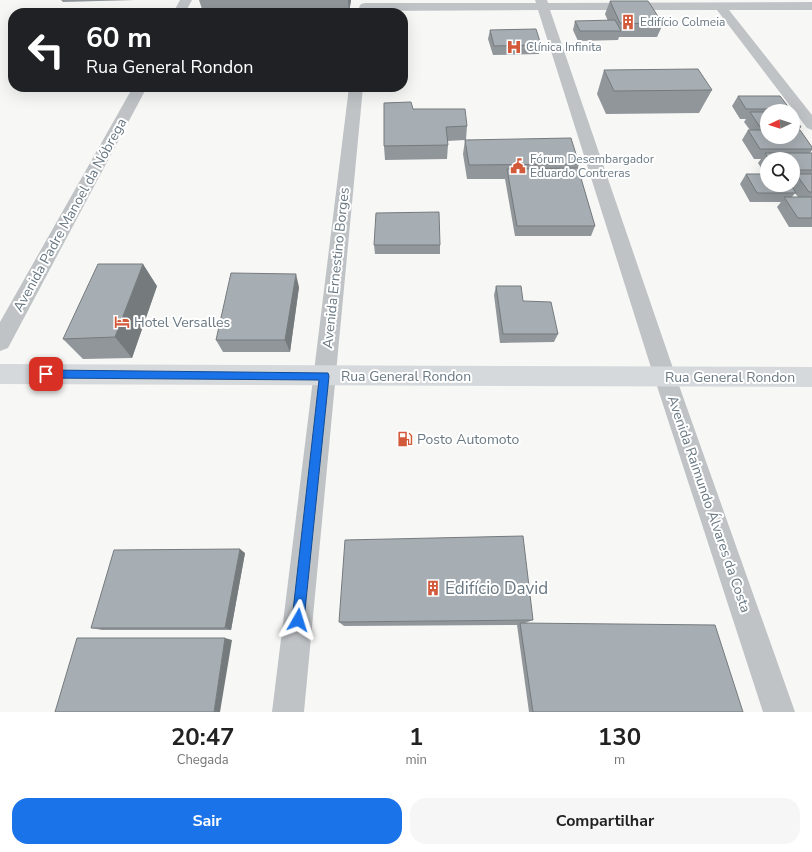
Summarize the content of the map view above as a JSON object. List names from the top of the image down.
{
  "streets": {
    "main road": ["Rua General Rondon"],
    "street": ["Avenida Padre Manoel da Nóbrega", "Avenida Ernestino Borges", "Avenida Raimundo Álvares da Costa"]
  },
  "crossings": [
    ["Avenida Ernestino Borges", "Rua General Rondon"],
    ["Rua General Rondon", "Avenida Raimundo Álvares da Costa"]
  ],
  "places": {
    "building": ["Edifício Colmeia", "Edifício David"],
    "hospital": ["Clínica Infinita"],
    "public building": ["Fórum Desembargador Eduardo Contreras"],
    "hotel": ["Hotel Versalles"],
    "fuel station": ["Posto Automoto"]
  },
  "north": "left",
  "page": {
    "turn": ["60 m", "Rua General Rondon"],
    "eta": [
      "20:47",
      "Chegada",
      "1",
      "min",
      "130",
      "m"
    ],
    "buttons": ["Sair", "Compartilhar"]
  }
}
